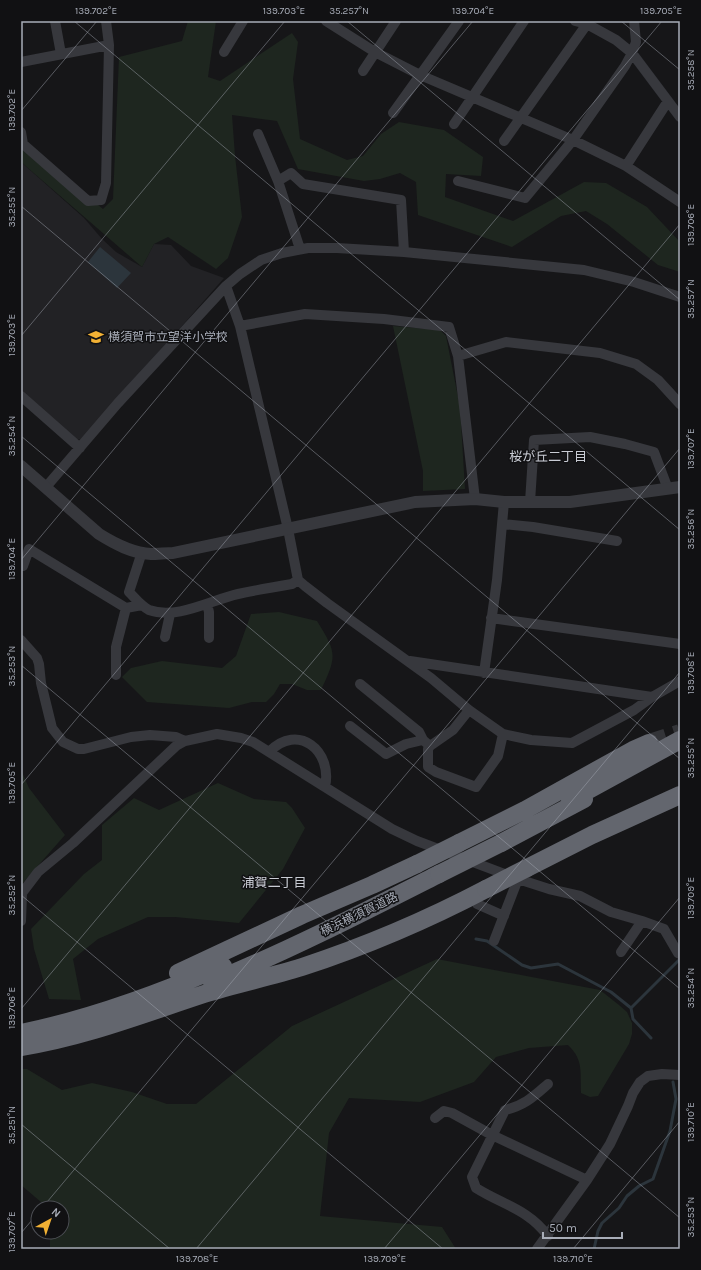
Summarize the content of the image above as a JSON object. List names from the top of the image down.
{
  "streets": {
    "highway": ["横浜横須賀道路"]
  },
  "districts": ["桜が丘二丁目", "浦賀二丁目"],
  "places": {
    "school or university": ["横須賀市立望洋小学校"]
  },
  "scale_bar": "50 m",
  "north": "top right",
  "coordinates": [
    "139.702°E",
    "139.703°E",
    "35.257°N",
    "139.704°E",
    "139.705°E",
    "35.258°N",
    "35.255°N",
    "139.706°E",
    "35.254°N",
    "139.707°E",
    "35.256°N",
    "35.253°N",
    "139.708°E",
    "35.252°N",
    "139.709°E",
    "139.710°E",
    "35.251°N"
  ]
}
